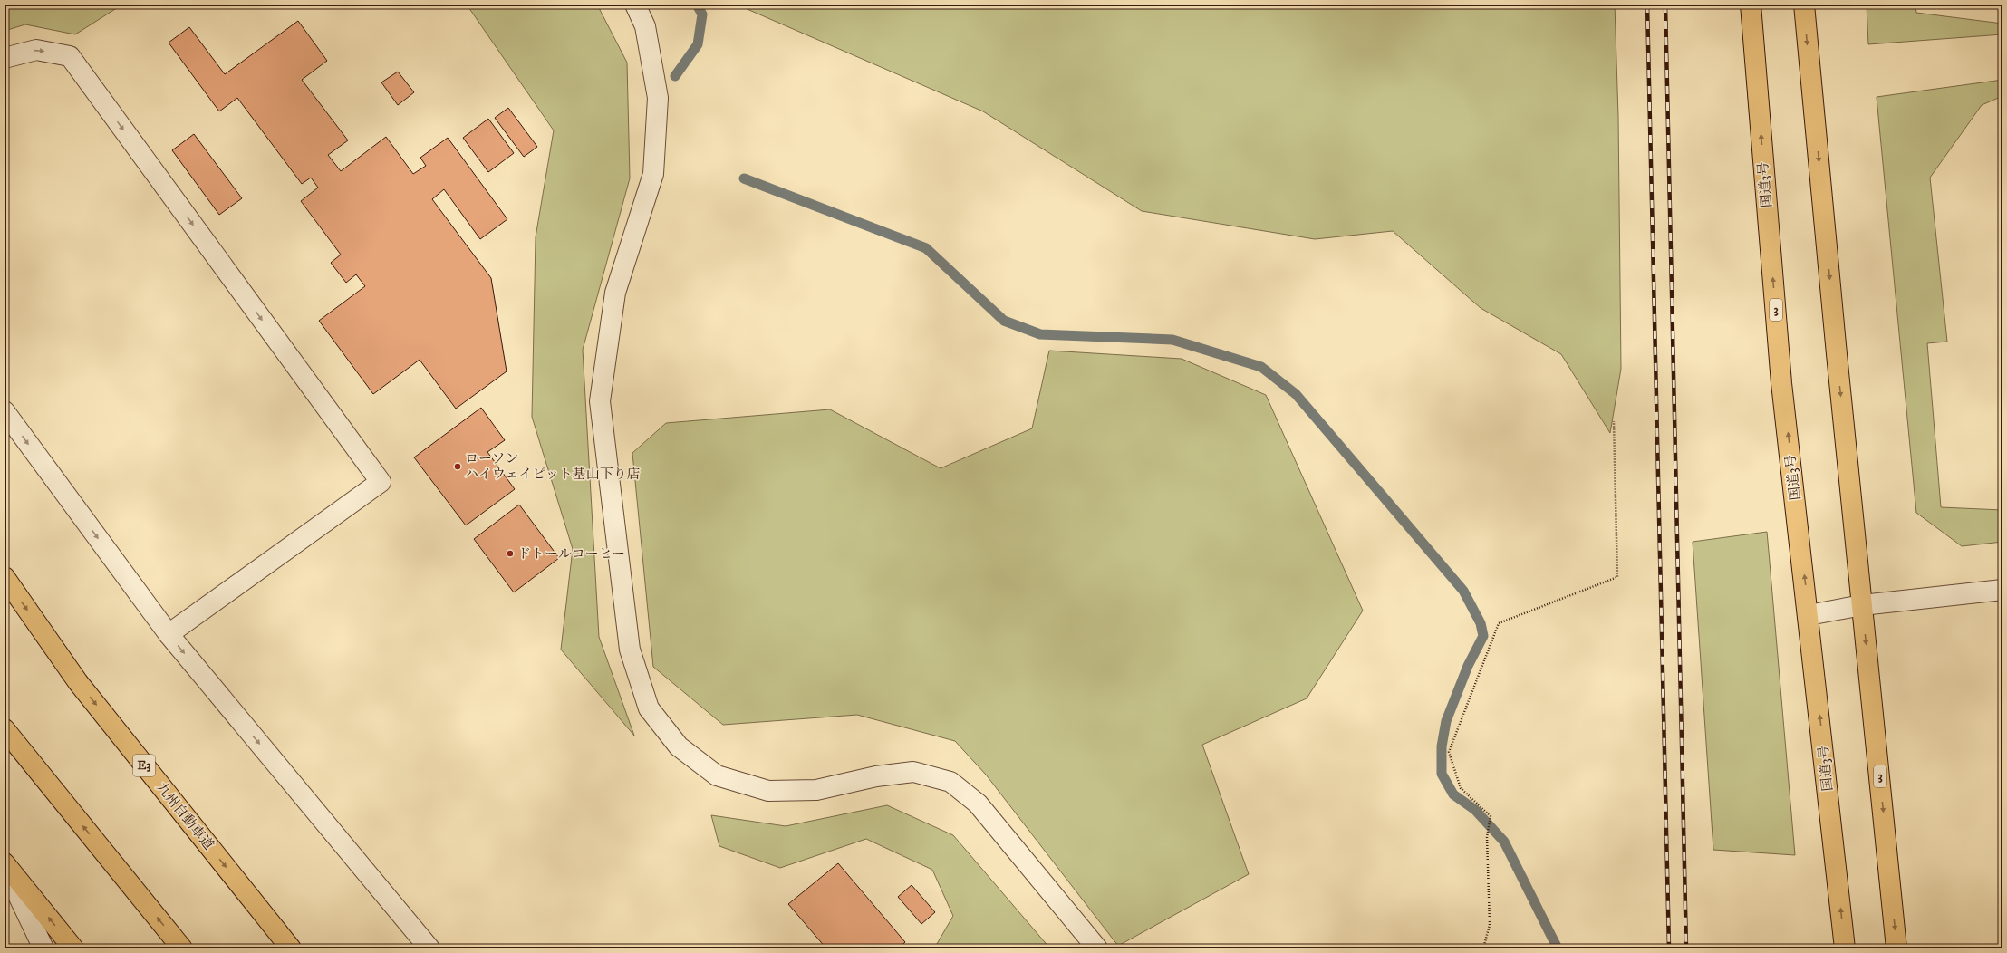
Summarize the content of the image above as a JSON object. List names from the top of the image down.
{
  "streets": {
    "highway": [
      "国道3号",
      "3",
      "E3",
      "九州自動車道"
    ]
  },
  "places": ["ローソン ハイウェイピット基山下り店", "ドトールコーヒー"]
}
